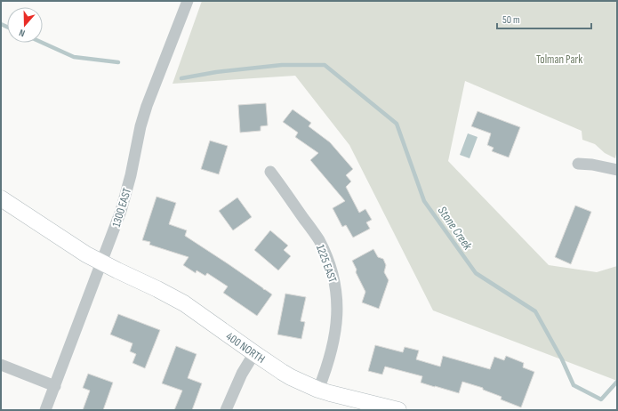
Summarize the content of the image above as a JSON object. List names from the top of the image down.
{
  "streets": {
    "main road": ["400 NORTH"],
    "street": ["1300 EAST", "1225 EAST"]
  },
  "crossings": [
    ["1300 EAST", "400 NORTH"],
    ["1225 EAST", "400 NORTH"]
  ],
  "water": ["Stone Creek"],
  "parks": ["Tolman Park"],
  "scale_bar": "50 m",
  "north": "bottom"
}
